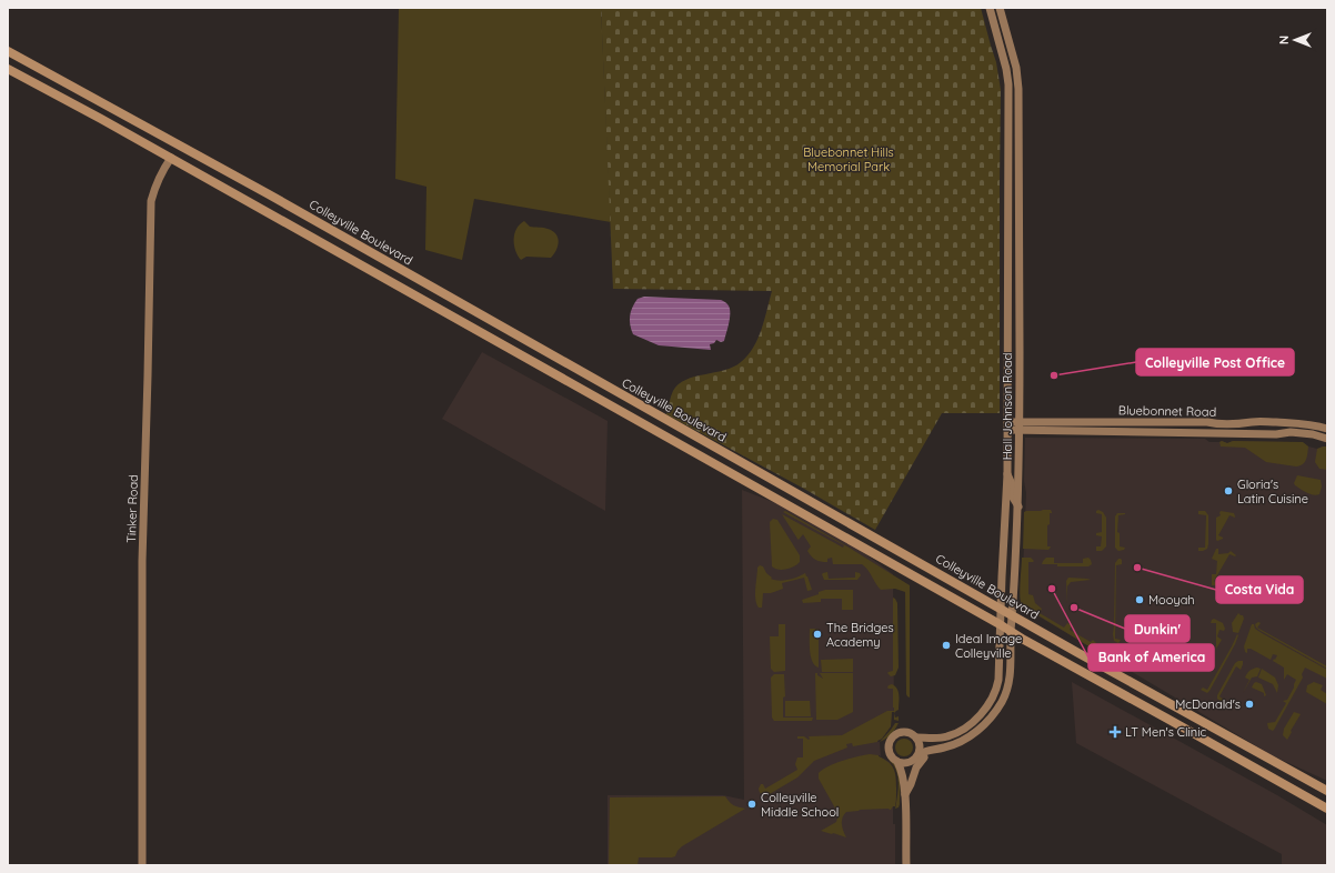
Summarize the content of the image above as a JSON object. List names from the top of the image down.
{
  "streets": {
    "main road": [
      "Colleyville Boulevard",
      "Hall Johnson Road",
      "Bluebonnet Road",
      "Tinker Road"
    ]
  },
  "crossings": [
    ["Colleyville Boulevard", "Hall Johnson Road"],
    ["Hall Johnson Road", "Bluebonnet Road"]
  ],
  "parks": ["Bluebonnet Hills Memorial Park"],
  "places": {
    "other": [
      "Colleyville Post Office",
      "Gloria's Latin Cuisine",
      "Costa Vida",
      "Bank of America",
      "Mooyah",
      "Dunkin'",
      "The Bridges Academy",
      "Ideal Image Colleyville",
      "McDonald's",
      "Colleyville Middle School"
    ],
    "health": ["LT Men's Clinic"]
  },
  "north": "left"
}
